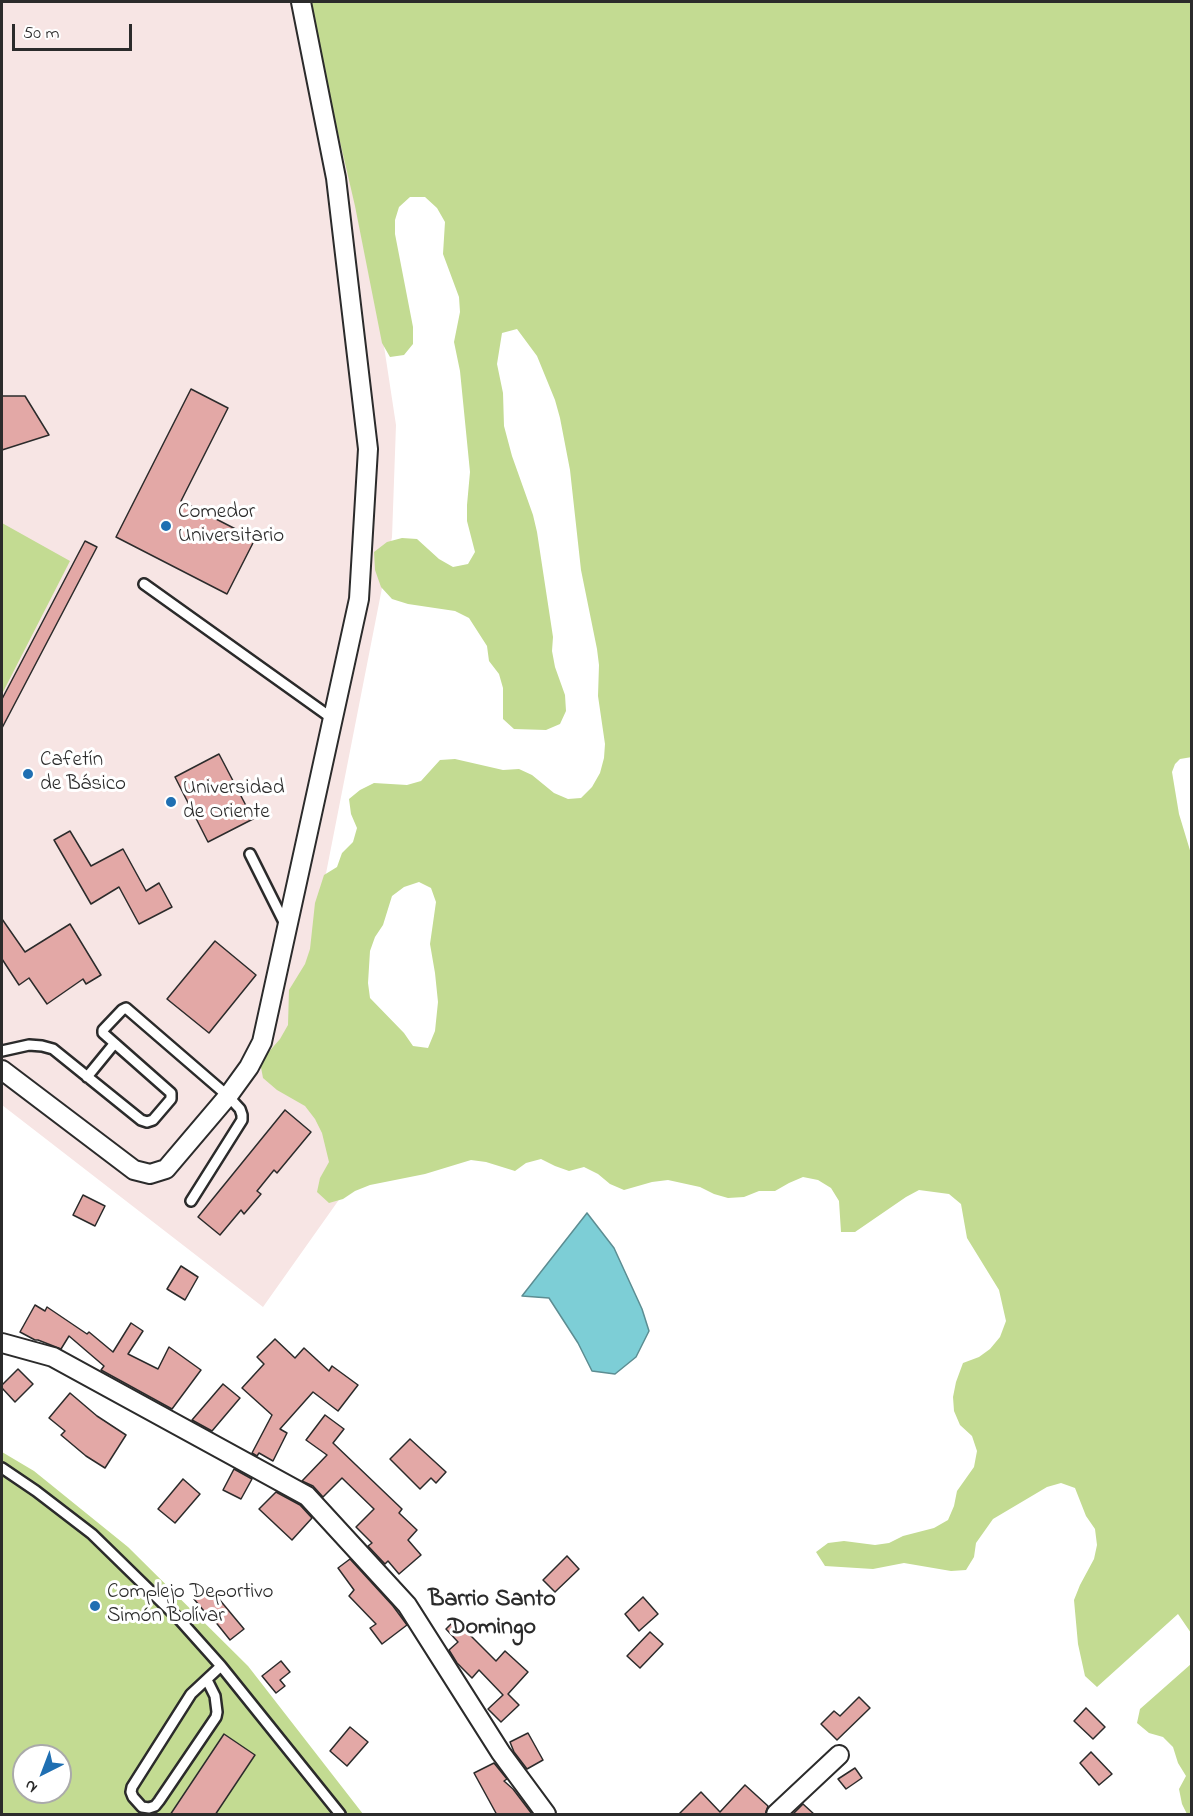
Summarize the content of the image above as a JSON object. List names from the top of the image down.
{
  "districts": ["Barrio Santo Domingo"],
  "places": [
    "Comedor Universitario",
    "Cafetín de Básico",
    "Universidad de Oriente",
    "Complejo Deportivo Simón Bolívar"
  ],
  "scale_bar": "50 m",
  "north": "bottom left"
}
